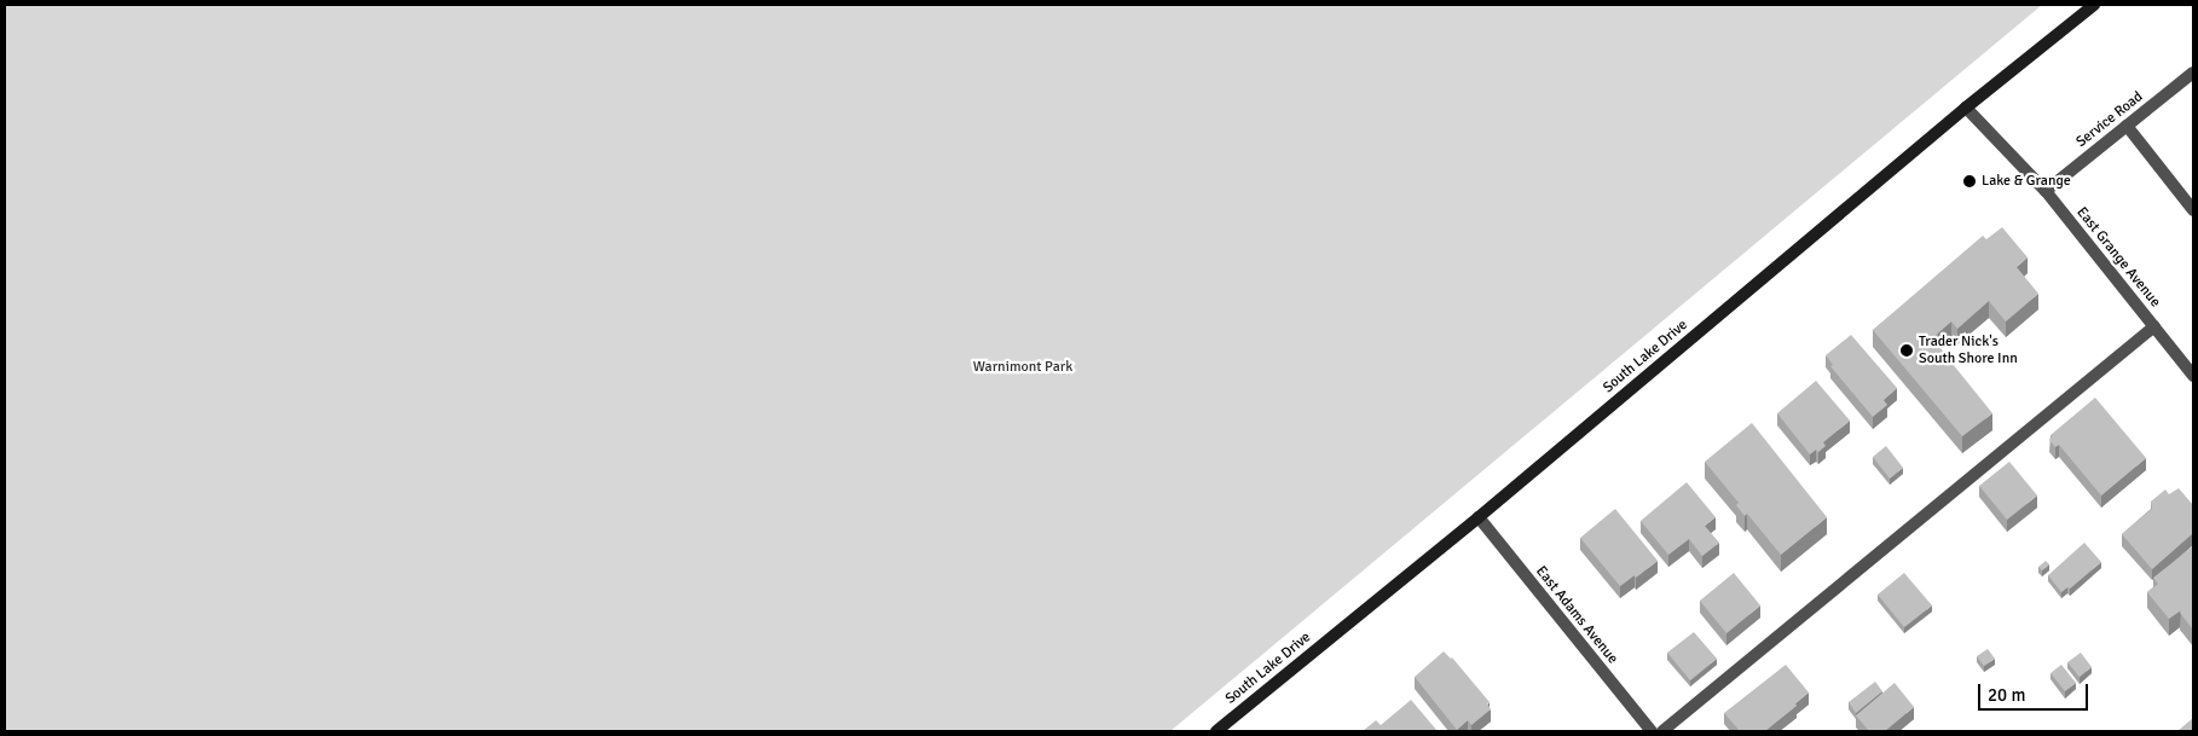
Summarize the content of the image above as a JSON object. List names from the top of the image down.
{
  "streets": {
    "main road": ["South Lake Drive"],
    "street": ["Service Road", "East Grange Avenue", "East Adams Avenue"]
  },
  "crossings": [
    ["Service Road", "East Grange Avenue"],
    ["East Grange Avenue", "South Lake Drive"],
    ["South Lake Drive", "East Adams Avenue"]
  ],
  "parks": ["Warnimont Park"],
  "places": ["Lake & Grange", "Trader Nick's South Shore Inn"],
  "scale_bar": "20 m"
}
